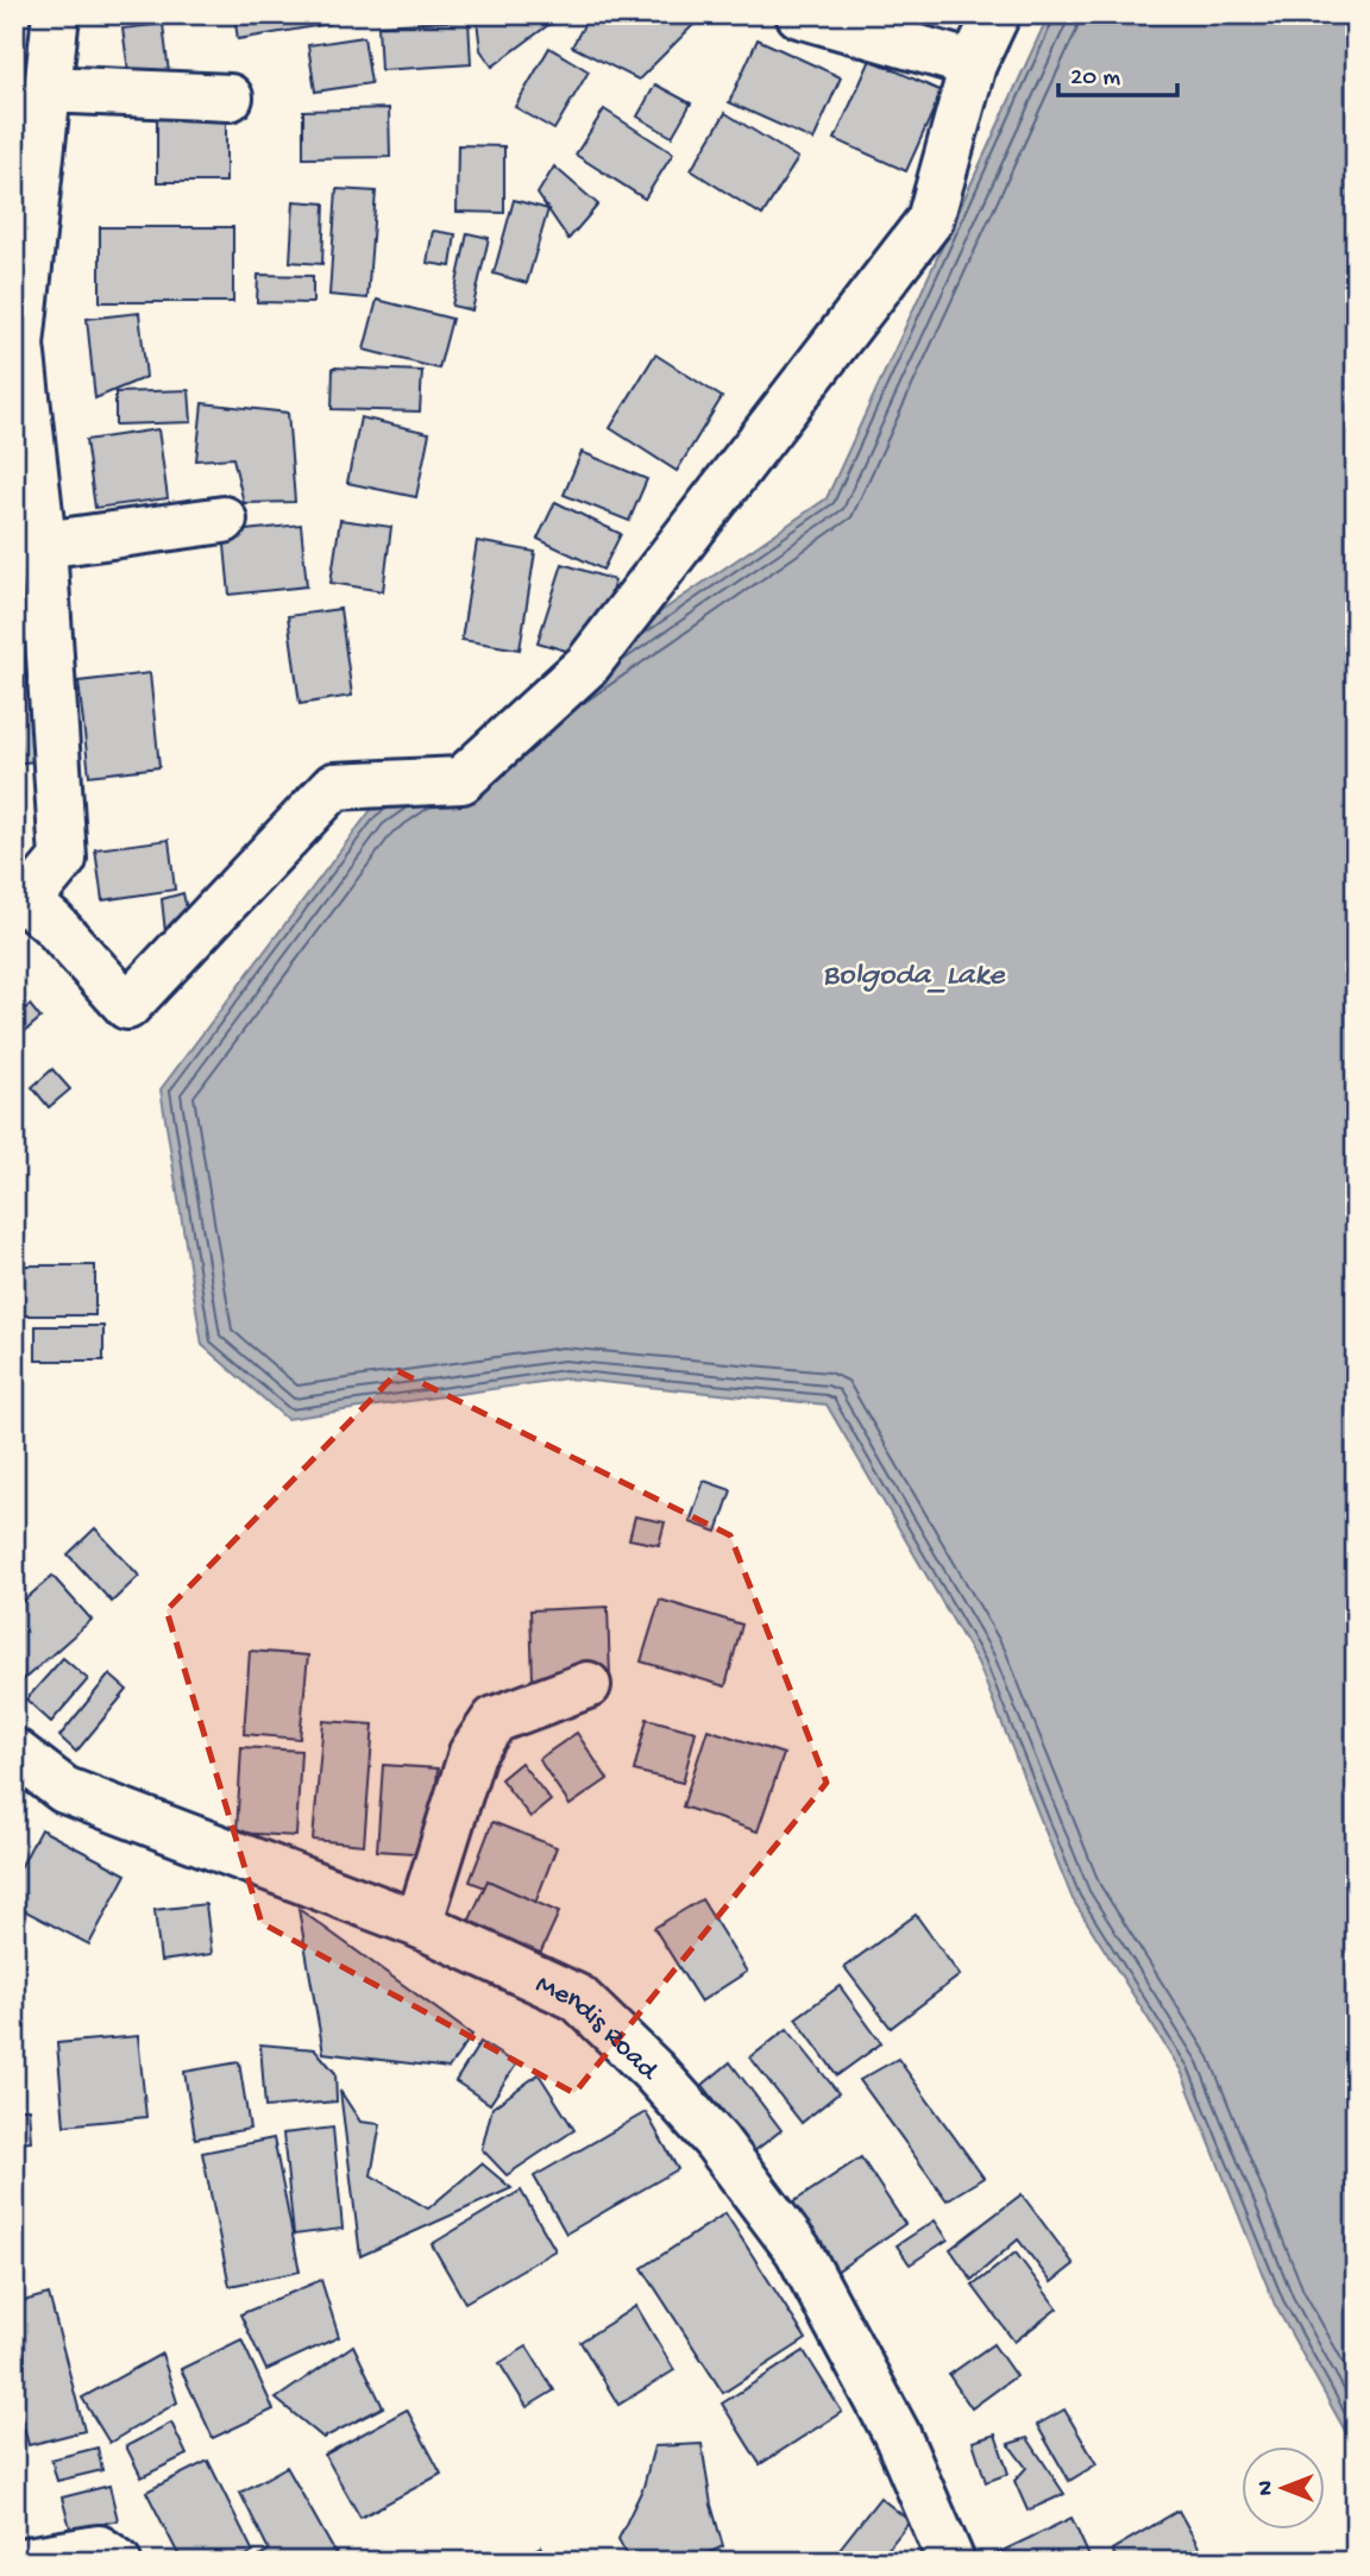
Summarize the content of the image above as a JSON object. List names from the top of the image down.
{
  "streets": {
    "street": ["Mendis Road"]
  },
  "water": ["Bolgoda_Lake"],
  "scale_bar": "20 m",
  "north": "left"
}
